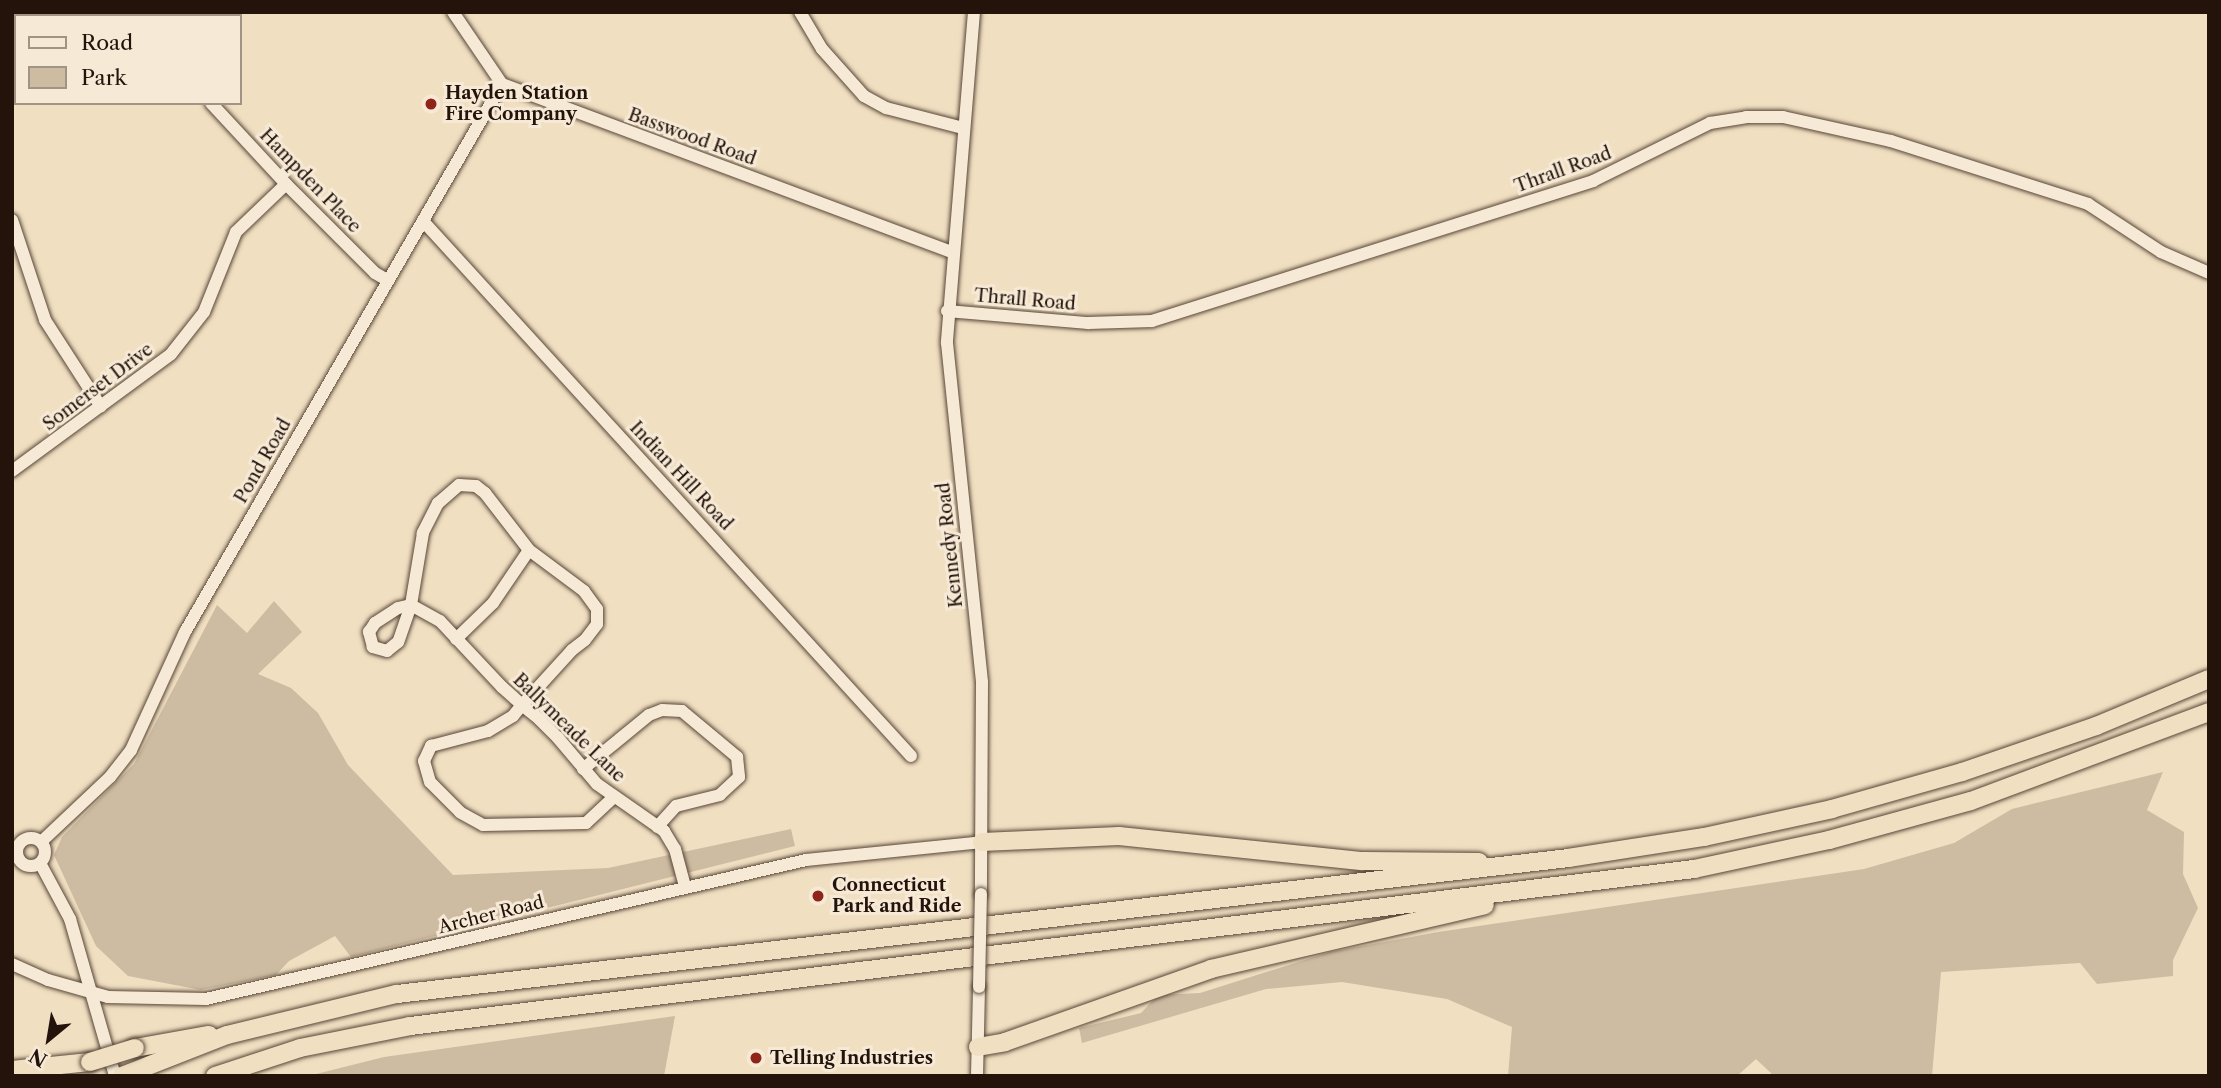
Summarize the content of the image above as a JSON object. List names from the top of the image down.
{
  "streets": {
    "street": [
      "Basswood Road",
      "Thrall Road",
      "Hampden Place",
      "Somerset Drive",
      "Pond Road",
      "Indian Hill Road",
      "Kennedy Road",
      "Ballymeade Lane",
      "Archer Road"
    ]
  },
  "crossings": [
    ["Basswood Road", "Pond Road"],
    ["Basswood Road", "Kennedy Road"],
    ["Thrall Road", "Kennedy Road"],
    ["Hampden Place", "Somerset Drive"],
    ["Hampden Place", "Pond Road"],
    ["Pond Road", "Indian Hill Road"],
    ["Kennedy Road", "Archer Road"],
    ["Ballymeade Lane", "Archer Road"]
  ],
  "places": ["Hayden Station Fire Company", "Connecticut Park and Ride", "Telling Industries"],
  "legend": ["Road", "Park"],
  "north": "bottom left"
}
